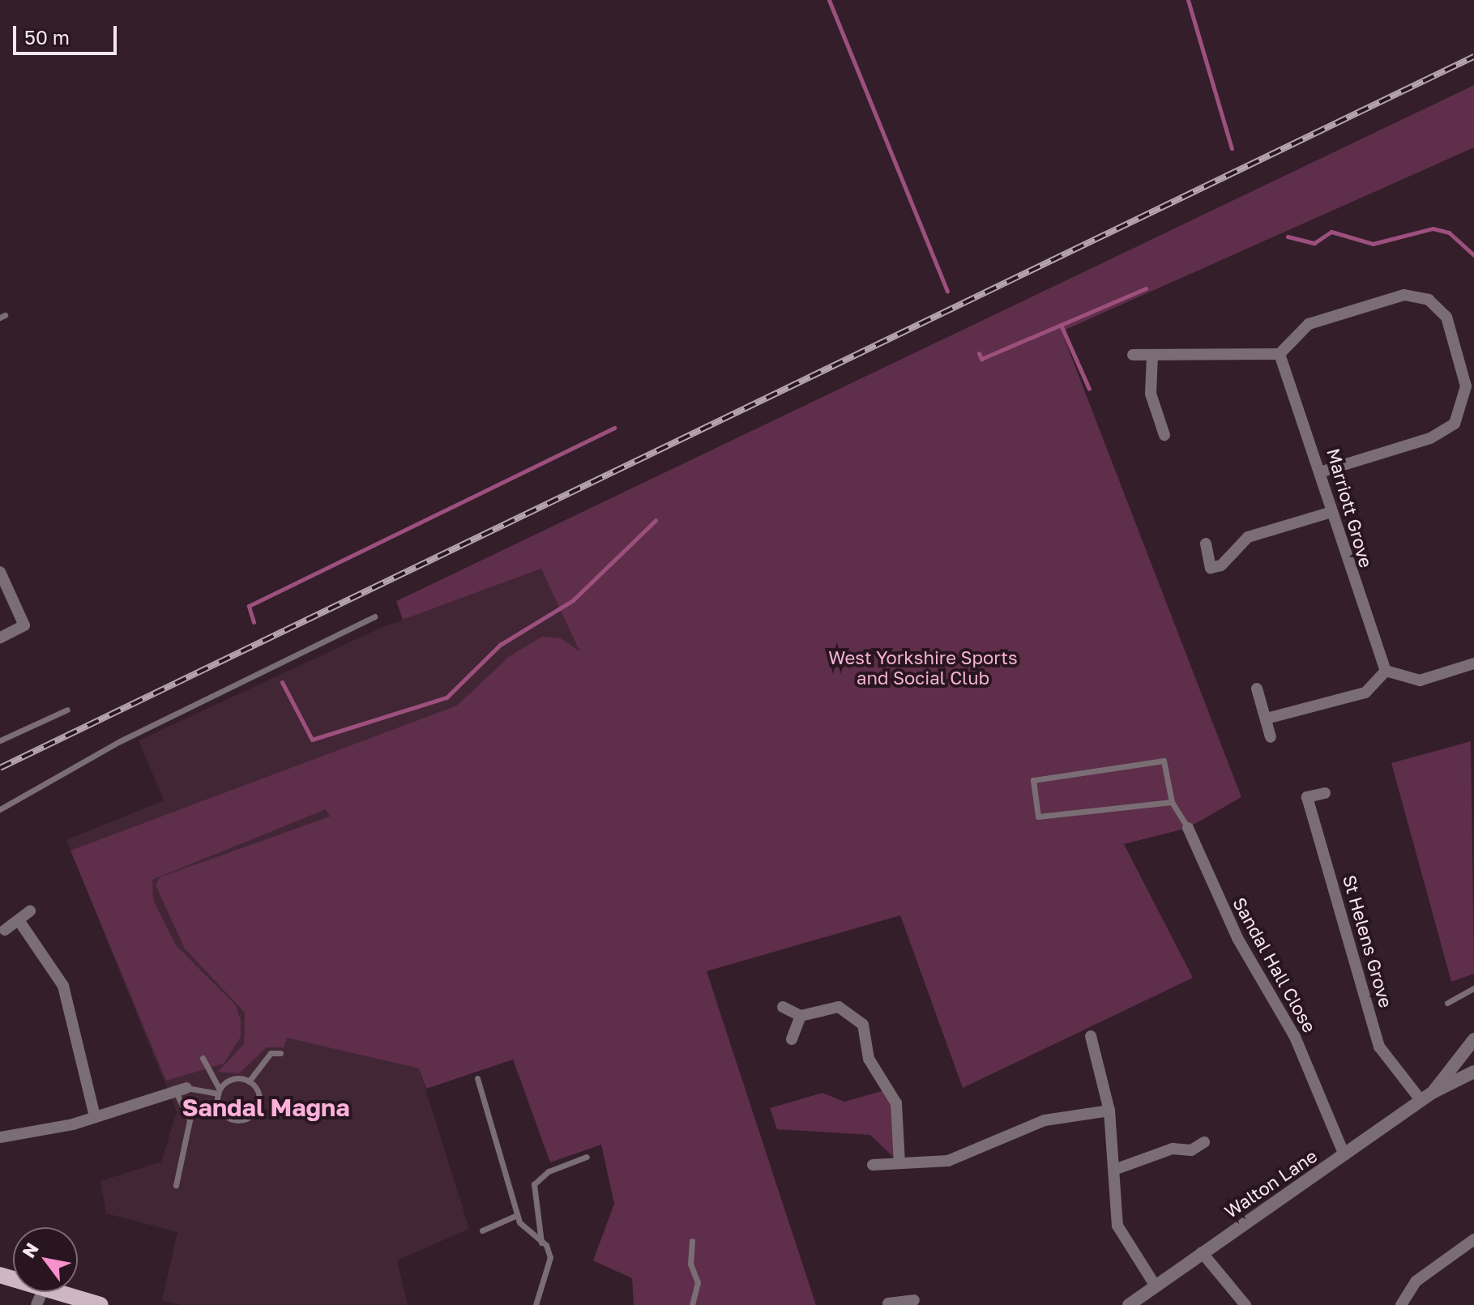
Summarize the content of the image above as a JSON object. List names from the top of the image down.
{
  "streets": {
    "street": [
      "Marriott Grove",
      "St Helens Grove",
      "Sandal Hall Close",
      "Walton Lane"
    ]
  },
  "crossings": [
    ["St Helens Grove", "Walton Lane"],
    ["Sandal Hall Close", "Walton Lane"]
  ],
  "districts": ["Sandal Magna"],
  "parks": ["West Yorkshire Sports and Social Club"],
  "scale_bar": "50 m",
  "north": "top left"
}
